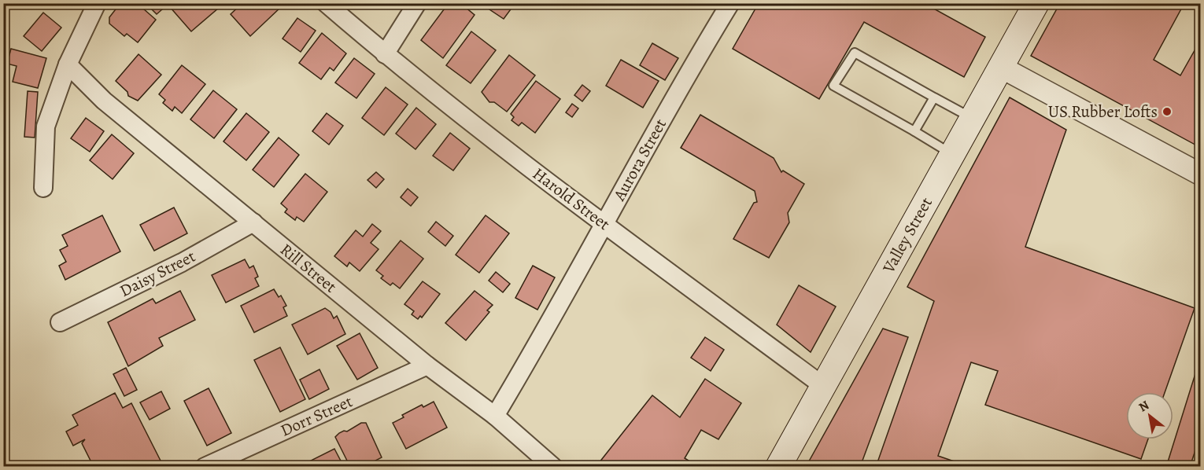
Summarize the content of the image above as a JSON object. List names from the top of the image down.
{
  "streets": {
    "main road": ["Valley Street"],
    "street": [
      "Aurora Street",
      "Harold Street",
      "Rill Street",
      "Daisy Street",
      "Dorr Street"
    ]
  },
  "crossings": [
    ["Aurora Street", "Harold Street"],
    ["Aurora Street", "Rill Street"],
    ["Harold Street", "Valley Street"],
    ["Rill Street", "Daisy Street"],
    ["Rill Street", "Dorr Street"]
  ],
  "places": ["US Rubber Lofts"],
  "north": "top left"
}
